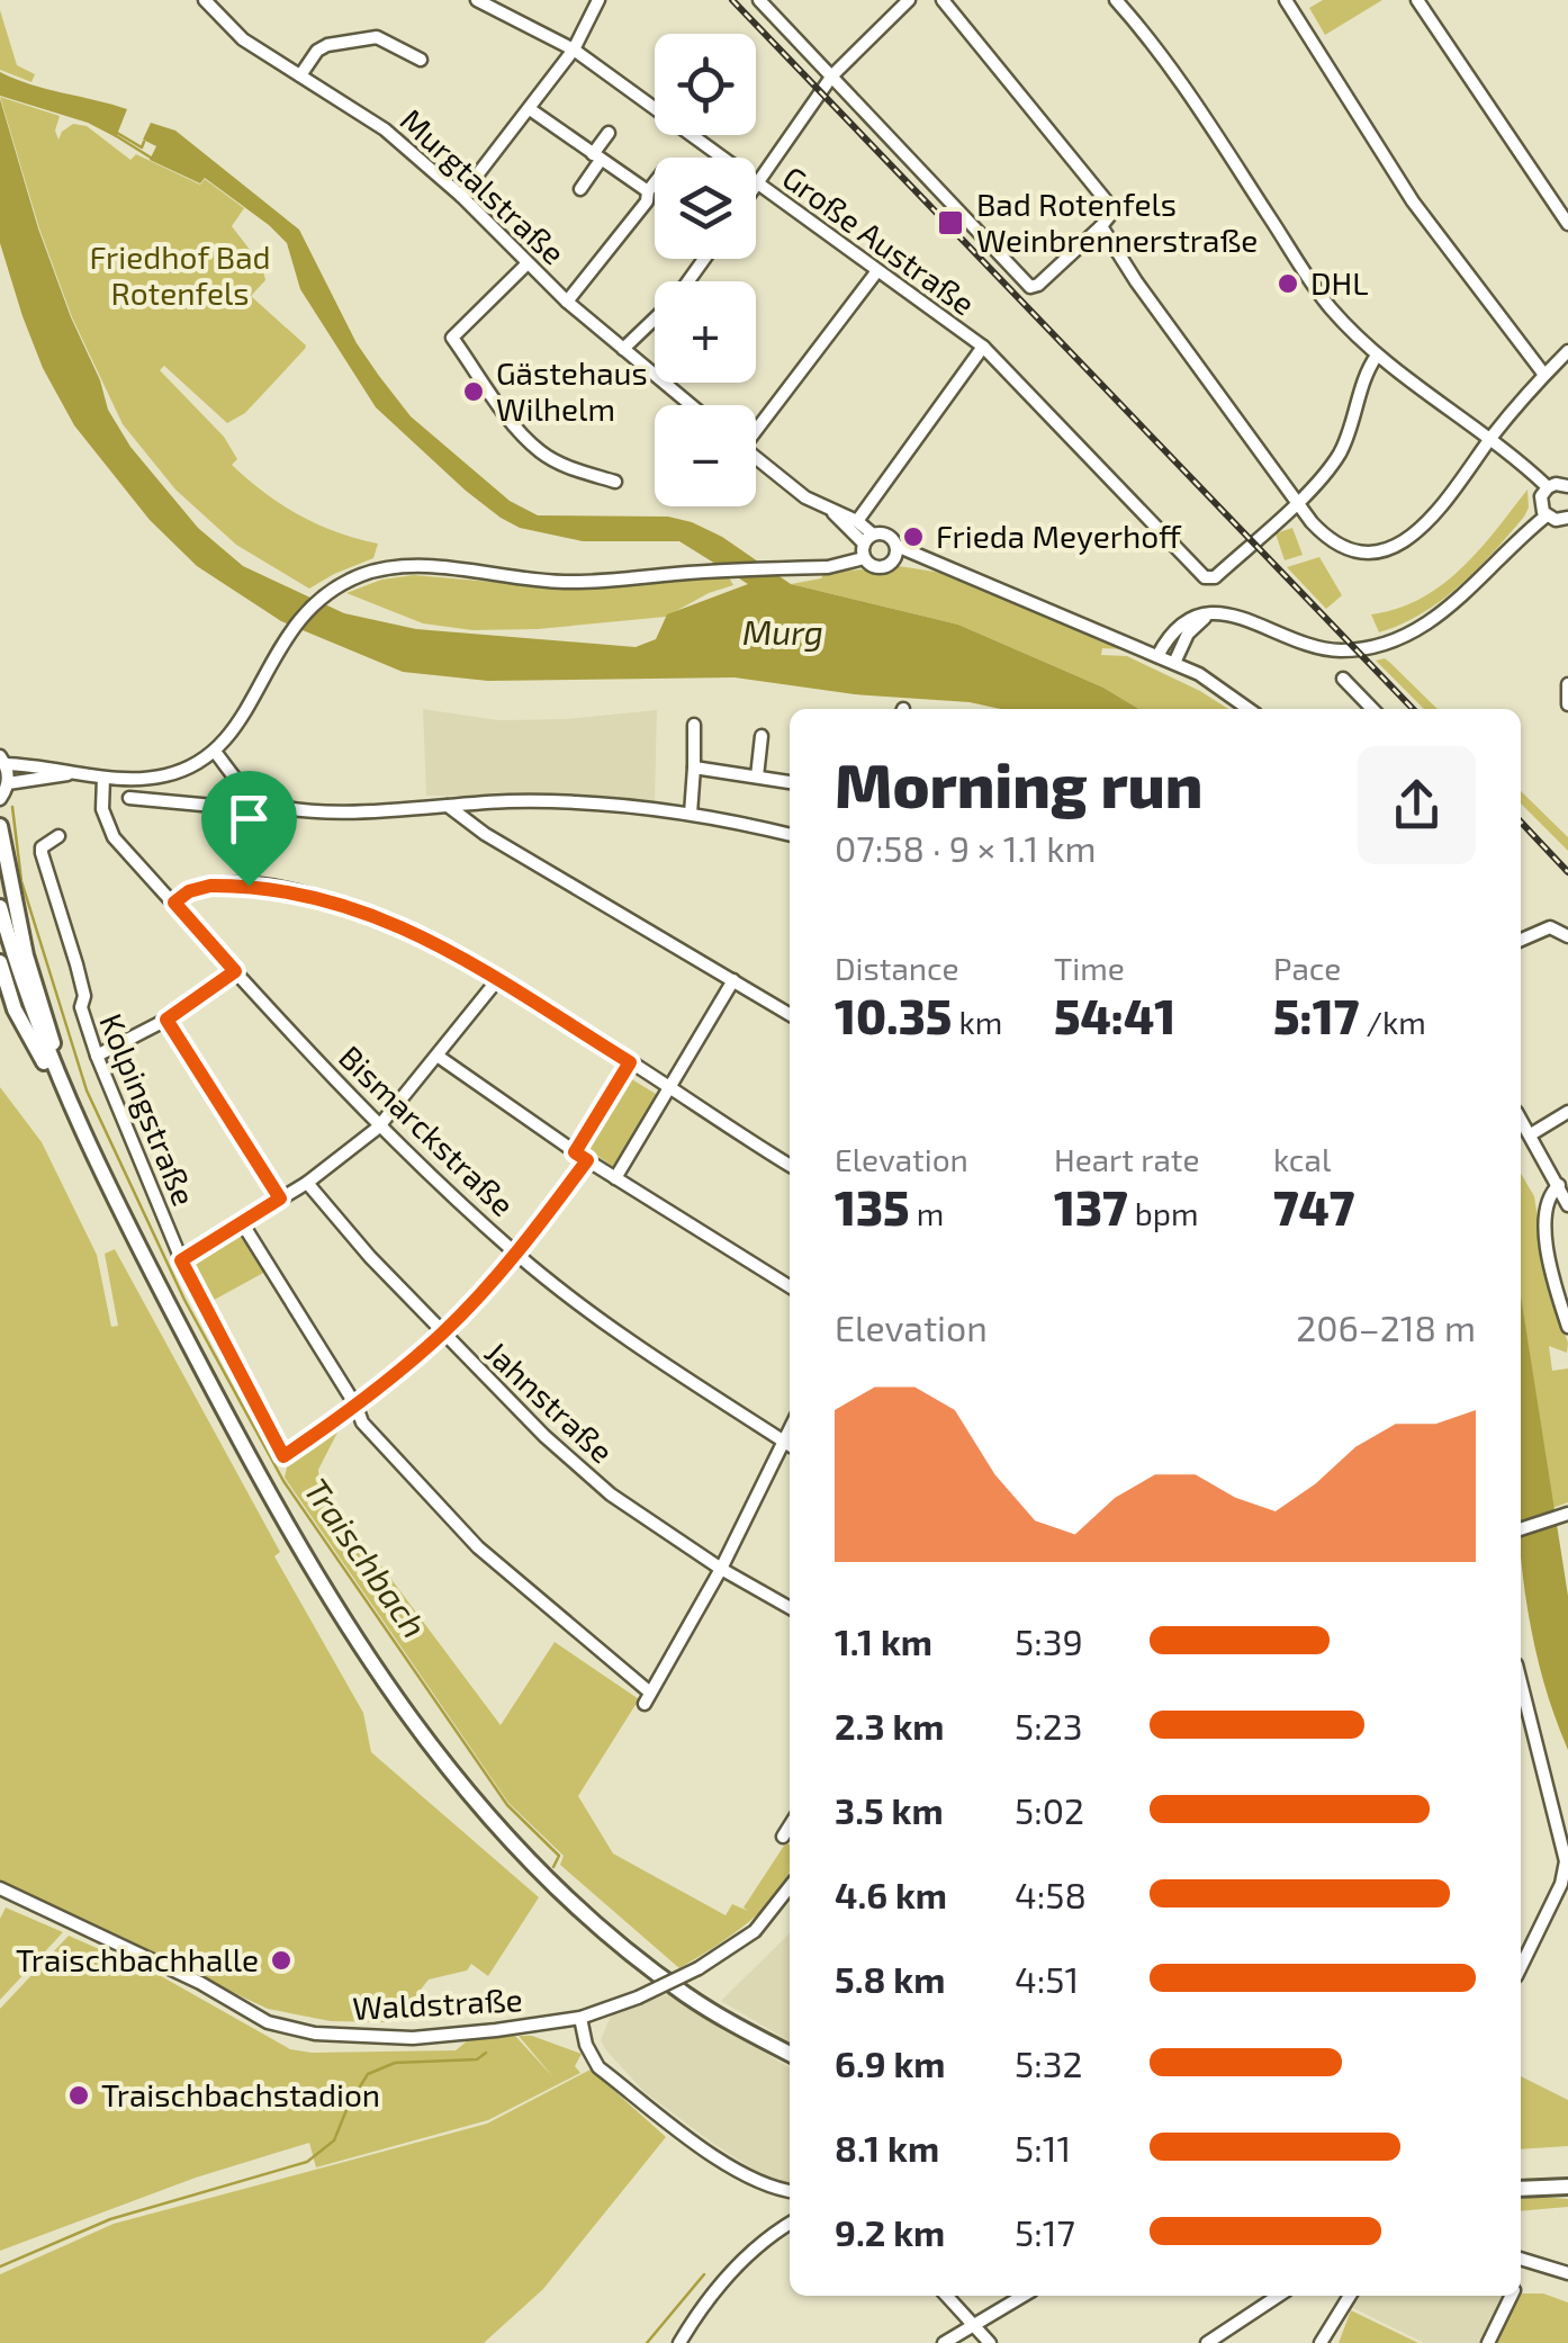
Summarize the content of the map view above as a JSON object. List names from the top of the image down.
{
  "streets": {
    "street": [
      "Murgtalstraße",
      "Große Austraße",
      "Kolpingstraße",
      "Bismarckstraße",
      "Jahnstraße",
      "Waldstraße"
    ]
  },
  "water": ["Murg", "Traischbach"],
  "parks": ["Friedhof Bad Rotenfels"],
  "places": {
    "transit": ["Bad Rotenfels Weinbrennerstraße"],
    "other": [
      "DHL",
      "Gästehaus Wilhelm",
      "Frieda Meyerhoff",
      "Traischbachhalle",
      "Traischbachstadion"
    ]
  },
  "page": {
    "map_buttons": ["+", "−"],
    "heading": ["Morning run", "07:58 · 9 × 1.1 km"],
    "stats": [
      ["Distance", "10.35 km"],
      ["Time", "54:41"],
      ["Pace", "5:17 /km"],
      ["Elevation", "135 m"],
      ["Heart rate", "137 bpm"],
      ["kcal", "747"]
    ],
    "chart": ["Elevation", "206–218 m"],
    "list": [
      {
        "name": "1.1 km",
        "note": "5:39"
      },
      {
        "name": "2.3 km",
        "note": "5:23"
      },
      {
        "name": "3.5 km",
        "note": "5:02"
      },
      {
        "name": "4.6 km",
        "note": "4:58"
      },
      {
        "name": "5.8 km",
        "note": "4:51"
      },
      {
        "name": "6.9 km",
        "note": "5:32"
      },
      {
        "name": "8.1 km",
        "note": "5:11"
      },
      {
        "name": "9.2 km",
        "note": "5:17"
      }
    ]
  }
}
